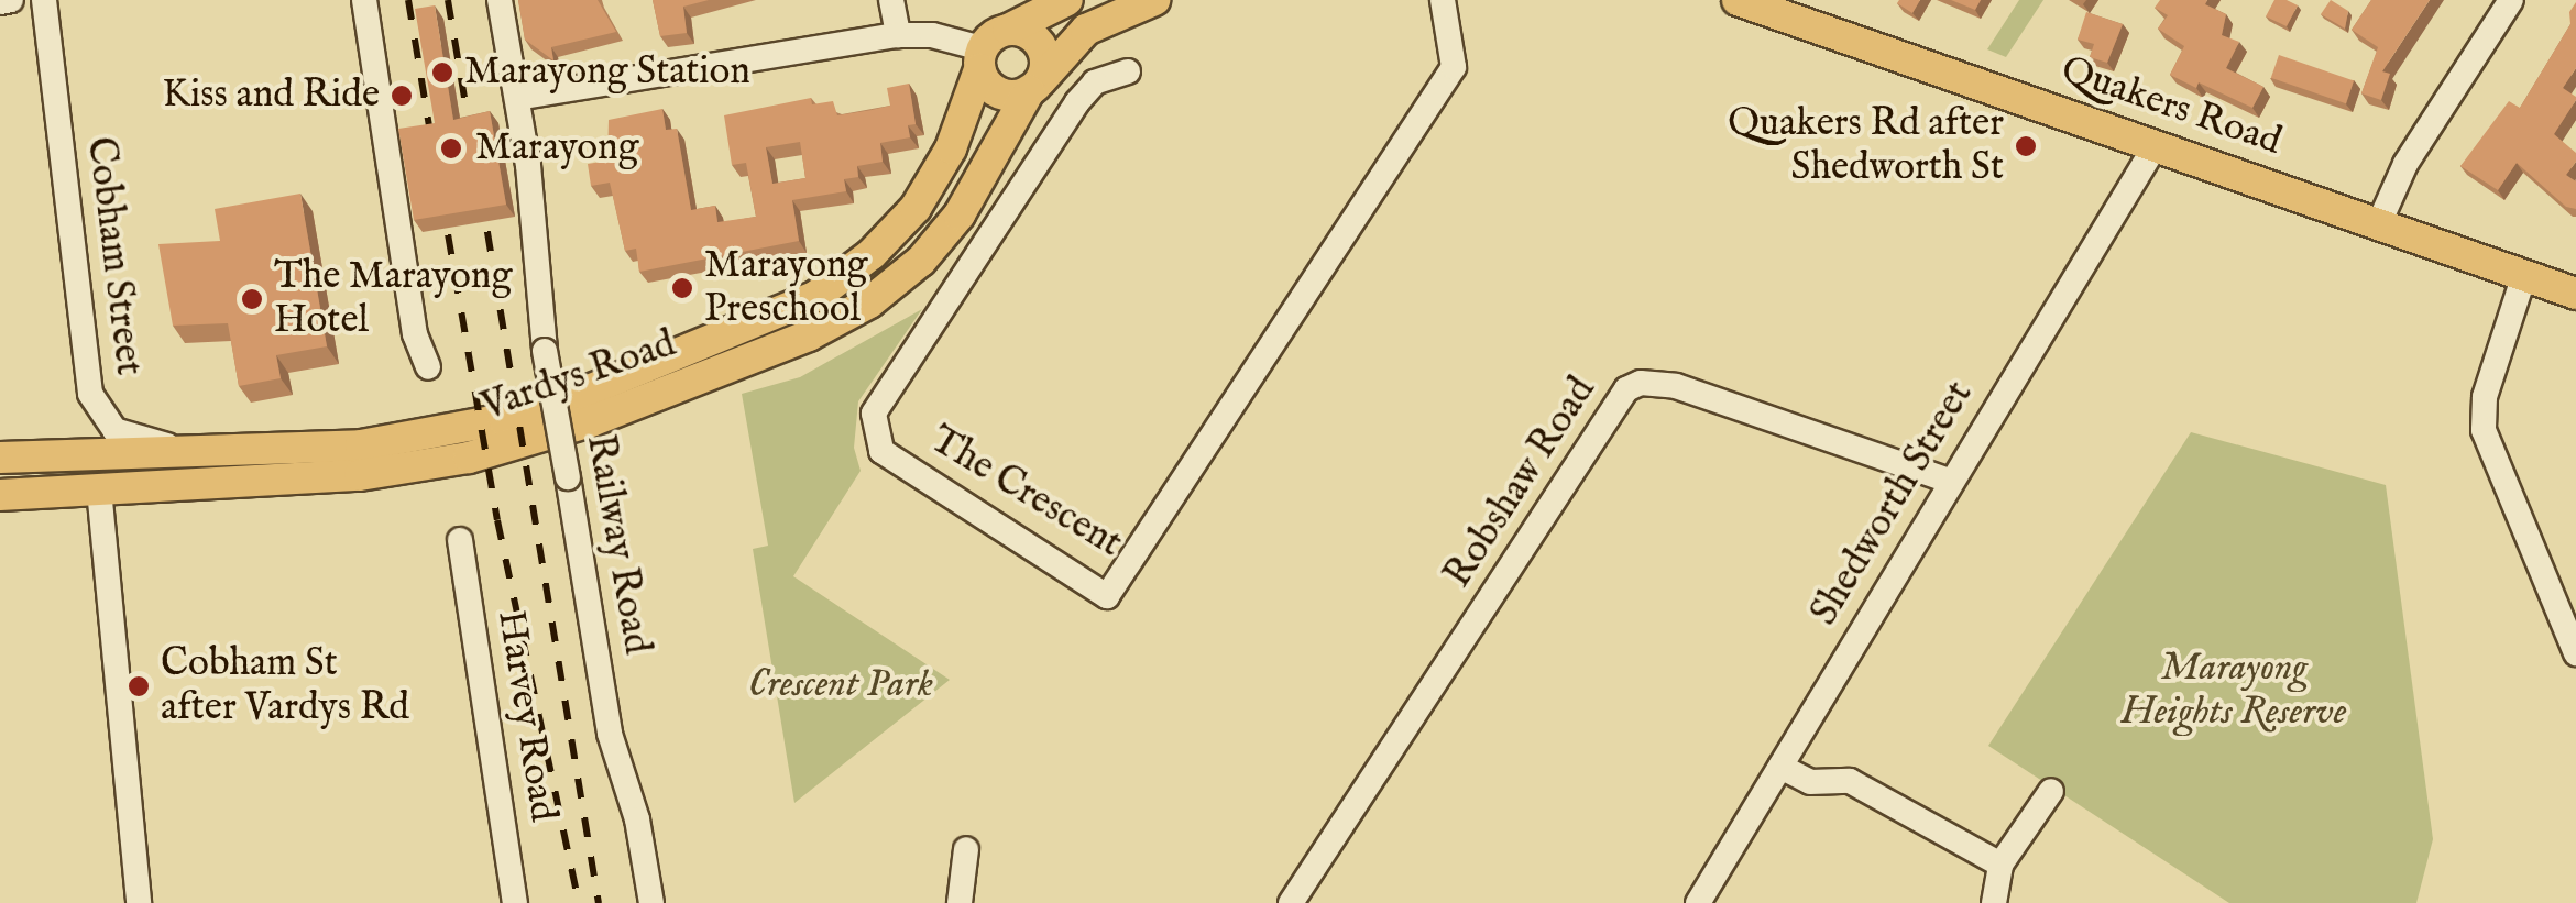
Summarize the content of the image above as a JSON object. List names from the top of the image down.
{
  "streets": {
    "main road": ["Quakers Road", "Vardys Road"],
    "street": [
      "Cobham Street",
      "Robshaw Road",
      "The Crescent",
      "Shedworth Street",
      "Railway Road",
      "Harvey Road"
    ]
  },
  "crossings": [
    ["Quakers Road", "Shedworth Street"],
    ["Cobham Street", "Vardys Road"],
    ["Robshaw Road", "Shedworth Street"]
  ],
  "parks": ["Marayong Heights Reserve", "Crescent Park"],
  "places": [
    "Marayong Station",
    "Kiss and Ride",
    "Quakers Rd after Shedworth St",
    "Marayong",
    "Marayong Preschool",
    "The Marayong Hotel",
    "Cobham St after Vardys Rd"
  ]
}
